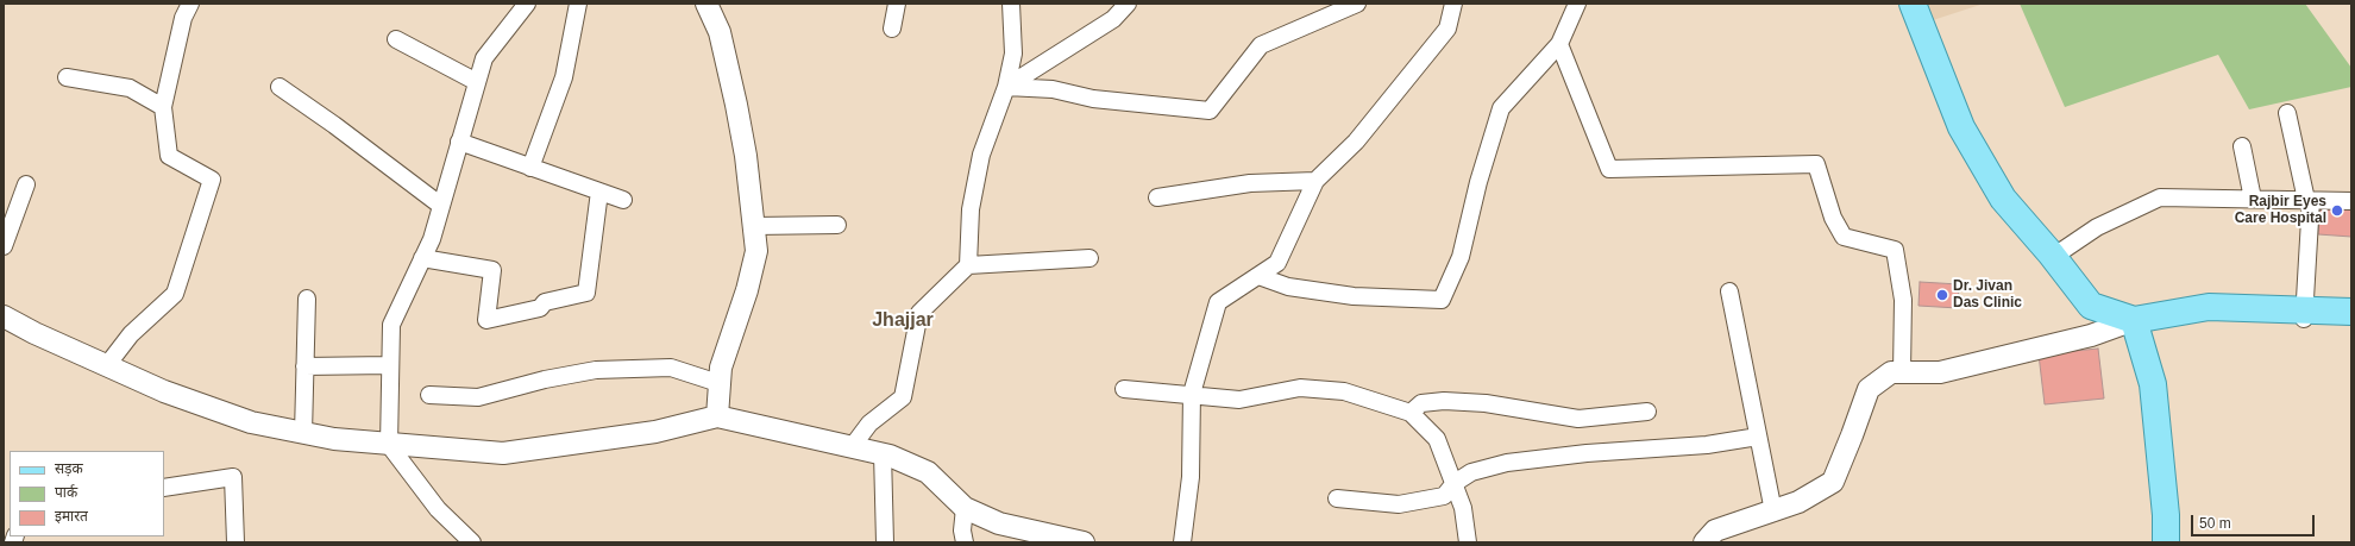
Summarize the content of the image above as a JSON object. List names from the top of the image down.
{
  "districts": ["Jhajjar"],
  "places": ["Rajbir Eyes Care Hospital", "Dr. Jivan Das Clinic"],
  "legend": ["सड़क", "पार्क", "इमारत"],
  "scale_bar": "50 m"
}
